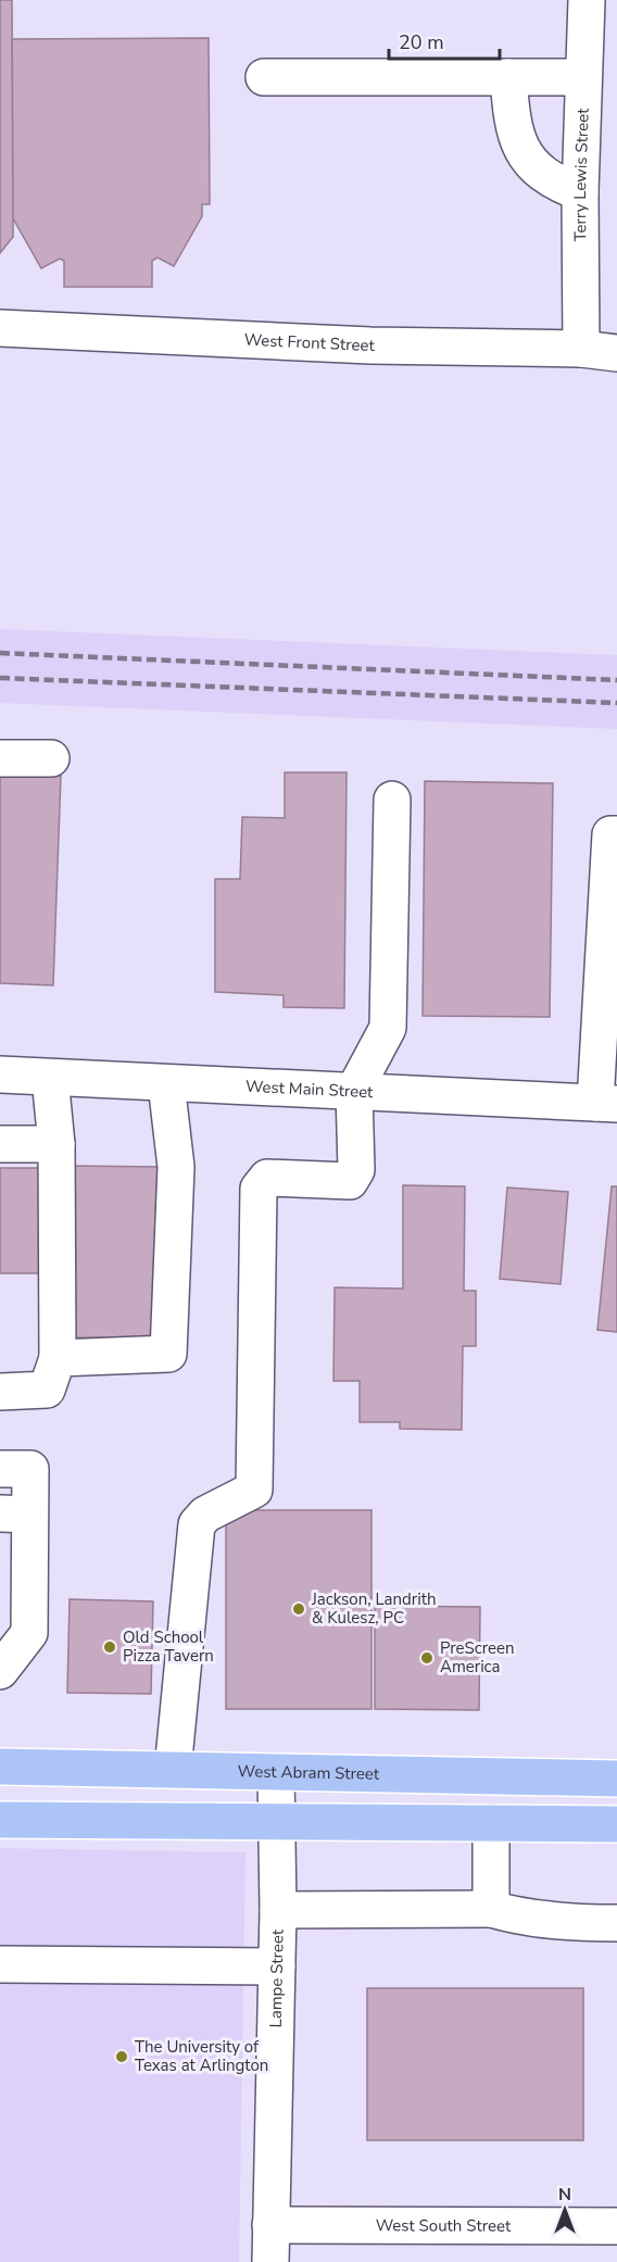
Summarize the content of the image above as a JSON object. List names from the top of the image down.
{
  "streets": {
    "main road": ["West Abram Street"],
    "street": [
      "Terry Lewis Street",
      "West Front Street",
      "West Main Street",
      "Lampe Street",
      "West South Street"
    ]
  },
  "crossings": [
    ["Terry Lewis Street", "West Front Street"],
    ["West Abram Street", "Lampe Street"],
    ["Lampe Street", "West South Street"]
  ],
  "places": [
    "Jackson, Landrith & Kulesz, PC",
    "Old School Pizza Tavern",
    "PreScreen America",
    "The University of Texas at Arlington"
  ],
  "scale_bar": "20 m",
  "north": "top"
}
